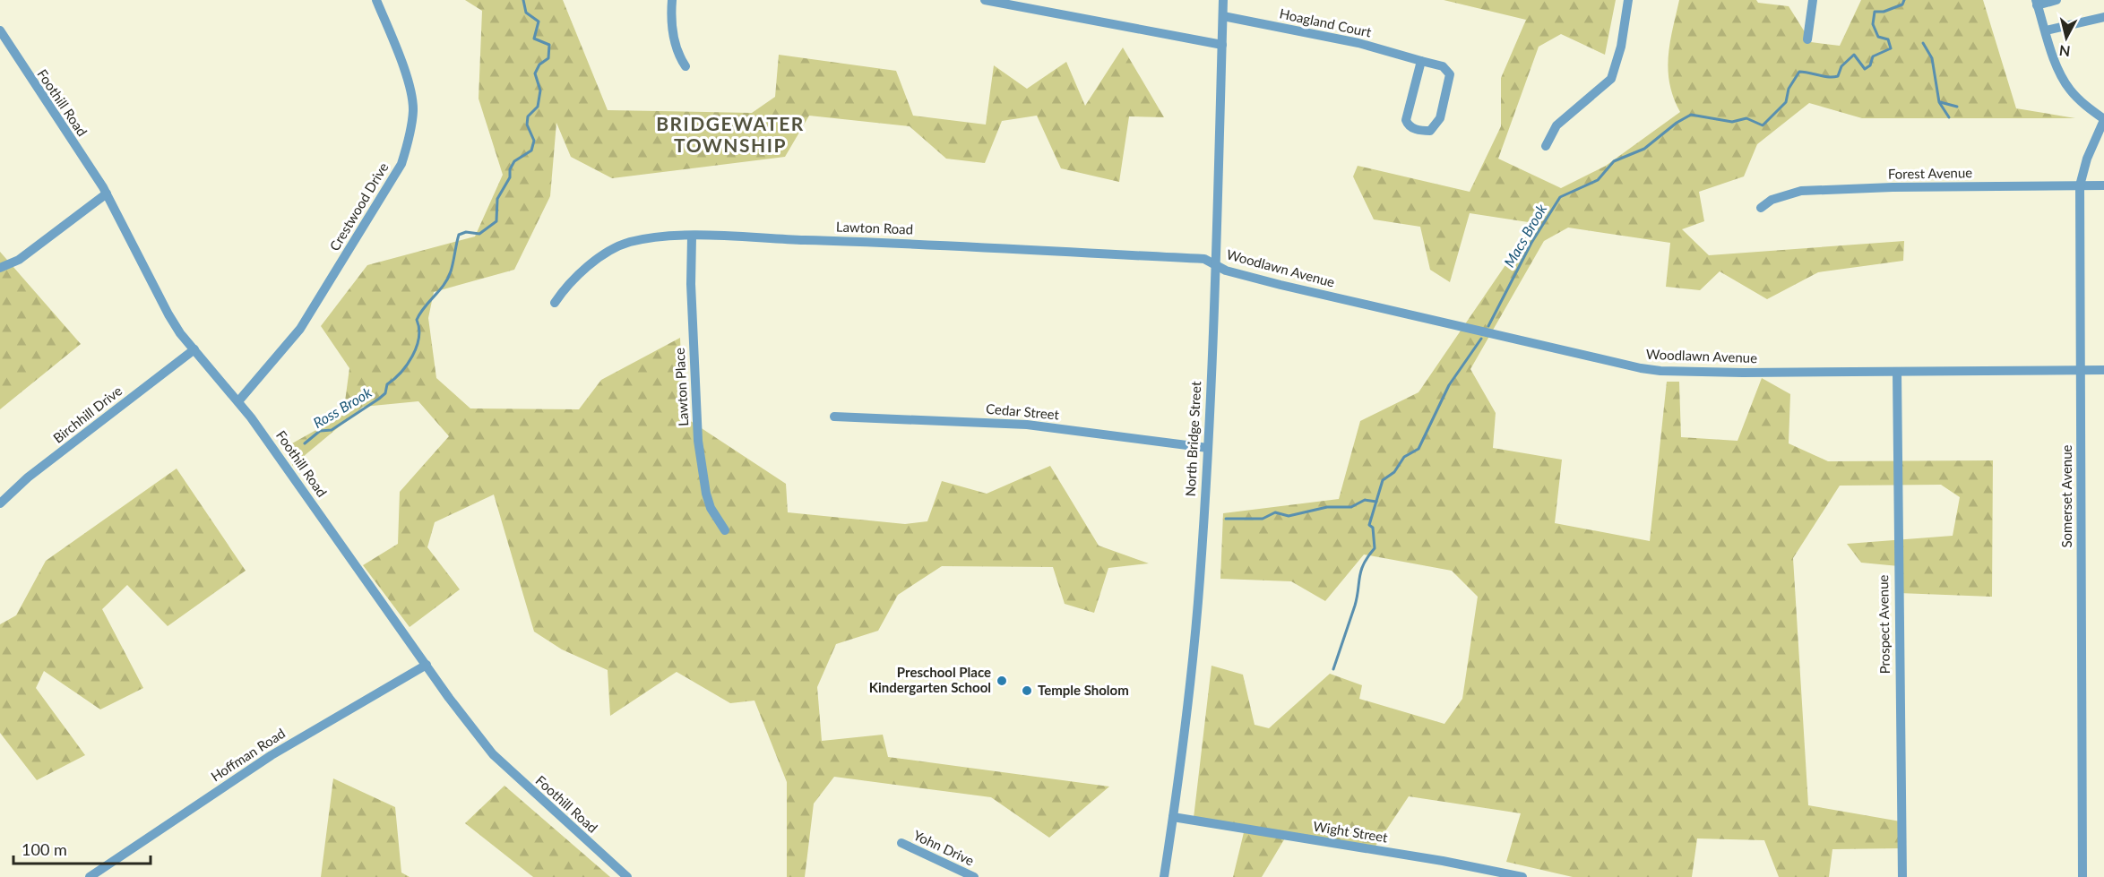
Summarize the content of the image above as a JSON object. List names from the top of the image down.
{
  "streets": {
    "street": [
      "Hoagland Court",
      "Foothill Road",
      "Forest Avenue",
      "Crestwood Drive",
      "Lawton Road",
      "Woodlawn Avenue",
      "Lawton Place",
      "Cedar Street",
      "Birchhill Drive",
      "North Bridge Street",
      "Somerset Avenue",
      "Prospect Avenue",
      "Hoffman Road",
      "Wight Street",
      "Yohn Drive"
    ]
  },
  "crossings": [
    ["Hoagland Court", "North Bridge Street"],
    ["Foothill Road", "Crestwood Drive"],
    ["Foothill Road", "Birchhill Drive"],
    ["Foothill Road", "Hoffman Road"],
    ["Forest Avenue", "Somerset Avenue"],
    ["Lawton Road", "Woodlawn Avenue"],
    ["Lawton Road", "Lawton Place"],
    ["Lawton Road", "North Bridge Street"],
    ["Woodlawn Avenue", "North Bridge Street"],
    ["Woodlawn Avenue", "Somerset Avenue"],
    ["Woodlawn Avenue", "Prospect Avenue"],
    ["Cedar Street", "North Bridge Street"],
    ["North Bridge Street", "Wight Street"]
  ],
  "districts": ["BRIDGEWATER TOWNSHIP"],
  "water": ["Macs Brook", "Ross Brook"],
  "places": ["Preschool Place Kindergarten School", "Temple Sholom"],
  "scale_bar": "100 m",
  "north": "bottom"
}
